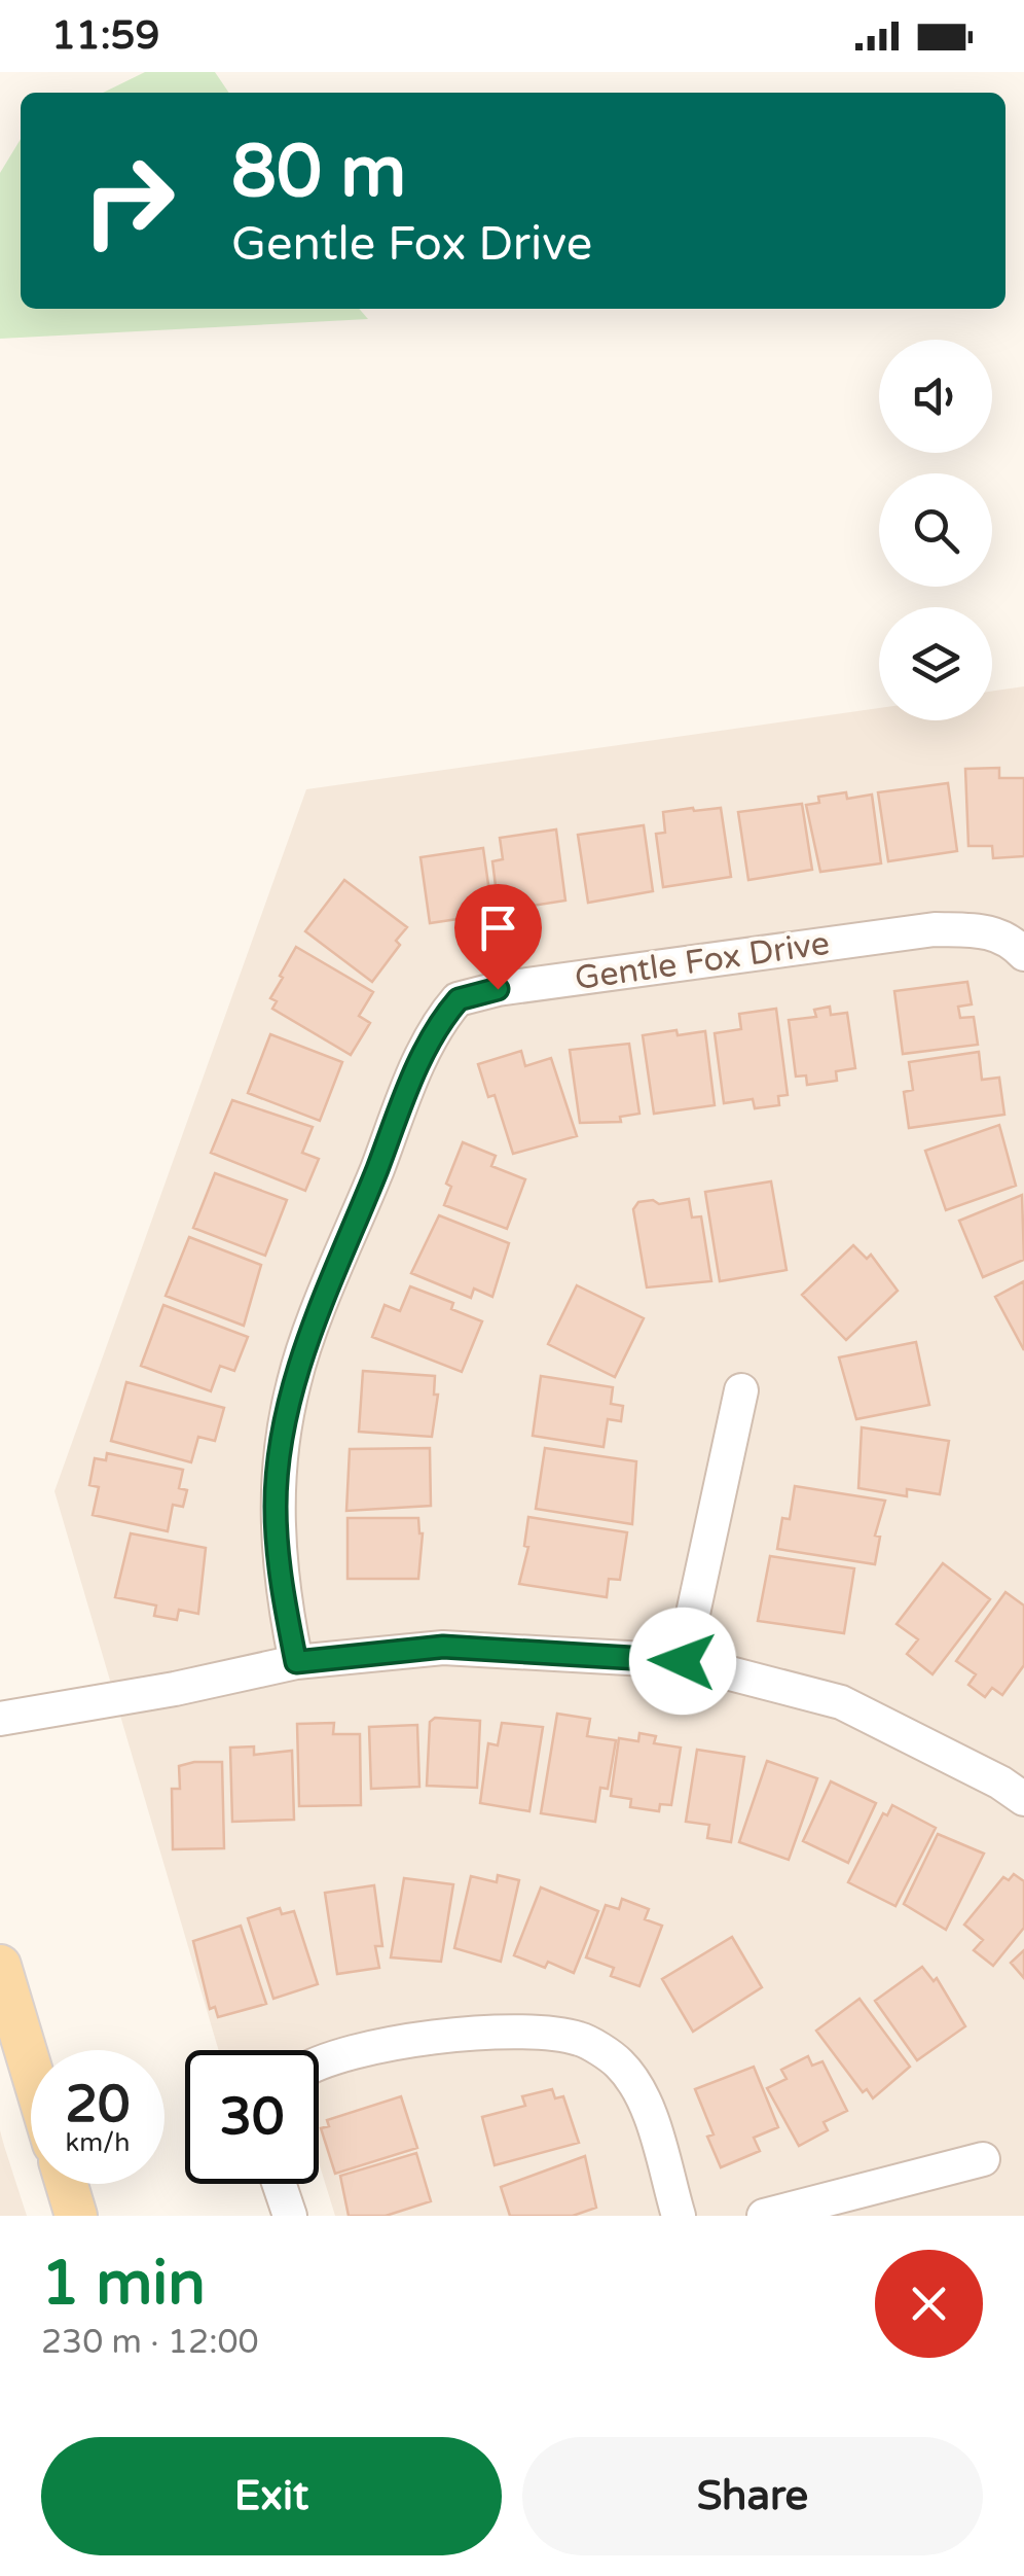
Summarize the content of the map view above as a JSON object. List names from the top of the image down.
{
  "streets": {
    "street": ["Gentle Fox Drive"]
  },
  "page": {
    "status": "11:59",
    "turn": ["80 m", "Gentle Fox Drive"],
    "speed": "20 km/h",
    "limit": "30",
    "heading": ["1 min", "230 m · 12:00"],
    "buttons": ["Exit", "Share"]
  }
}
